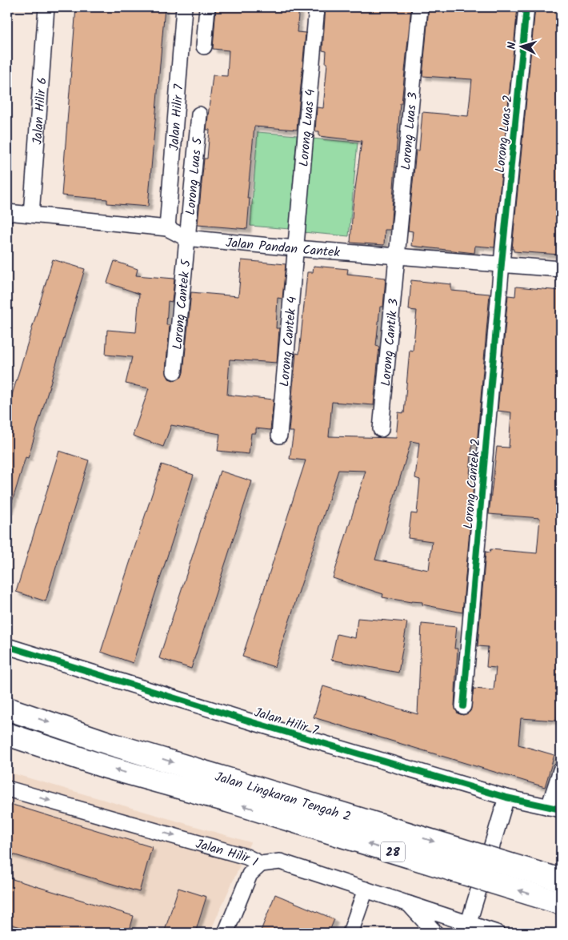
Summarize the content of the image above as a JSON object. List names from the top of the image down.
{
  "streets": {
    "highway": ["Jalan Lingkaran Tengah 2", "28"],
    "street": [
      "Jalan Hilir 6",
      "Jalan Hilir 7",
      "Lorong Luas 4",
      "Lorong Luas 3",
      "Lorong Luas 2",
      "Lorong Luas 5",
      "Jalan Pandan Cantek",
      "Lorong Cantek 5",
      "Lorong Cantek 4",
      "Lorong Cantik 3",
      "Lorong Cantek 2",
      "Jalan Hilir 1"
    ]
  },
  "crossings": [
    ["Jalan Hilir 6", "Jalan Pandan Cantek"],
    ["Jalan Hilir 7", "Jalan Pandan Cantek"],
    ["Lorong Luas 4", "Jalan Pandan Cantek"],
    ["Lorong Luas 4", "Lorong Cantek 4"],
    ["Lorong Luas 3", "Jalan Pandan Cantek"],
    ["Lorong Luas 3", "Lorong Cantik 3"],
    ["Lorong Luas 2", "Jalan Pandan Cantek"],
    ["Lorong Luas 2", "Lorong Cantek 2"],
    ["Lorong Luas 5", "Jalan Pandan Cantek"],
    ["Lorong Luas 5", "Lorong Cantek 5"],
    ["Jalan Pandan Cantek", "Lorong Cantek 5"],
    ["Jalan Pandan Cantek", "Lorong Cantek 4"],
    ["Jalan Pandan Cantek", "Lorong Cantik 3"],
    ["Jalan Pandan Cantek", "Lorong Cantek 2"]
  ],
  "one_way": ["Jalan Hilir 1"],
  "north": "left"
}
